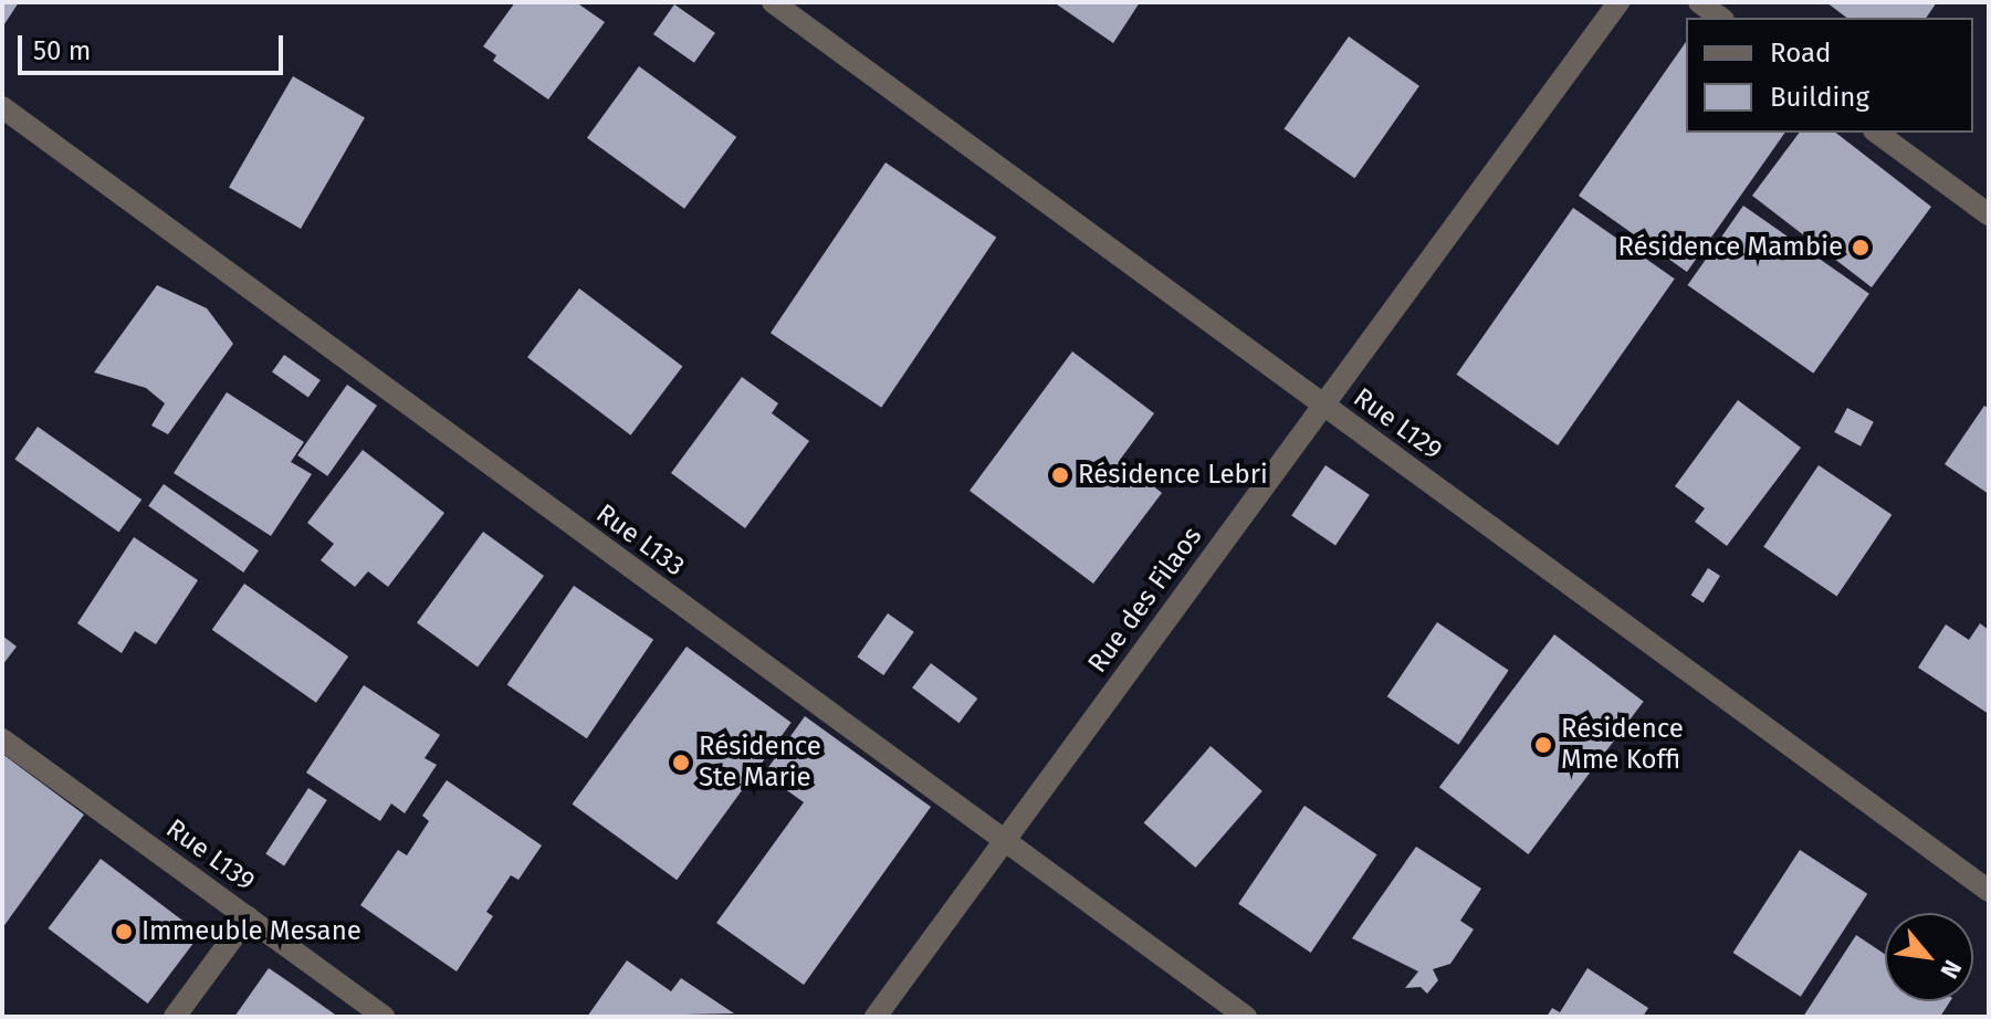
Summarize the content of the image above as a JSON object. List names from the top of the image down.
{
  "streets": {
    "street": [
      "Rue L129",
      "Rue L133",
      "Rue des Filaos",
      "Rue L139"
    ]
  },
  "crossings": [
    ["Rue L129", "Rue des Filaos"],
    ["Rue L133", "Rue des Filaos"]
  ],
  "places": [
    "Résidence Mambie",
    "Résidence Lebri",
    "Résidence Mme Koffi",
    "Résidence Ste Marie",
    "Immeuble Mesane"
  ],
  "legend": ["Road", "Building"],
  "scale_bar": "50 m",
  "north": "bottom right"
}
